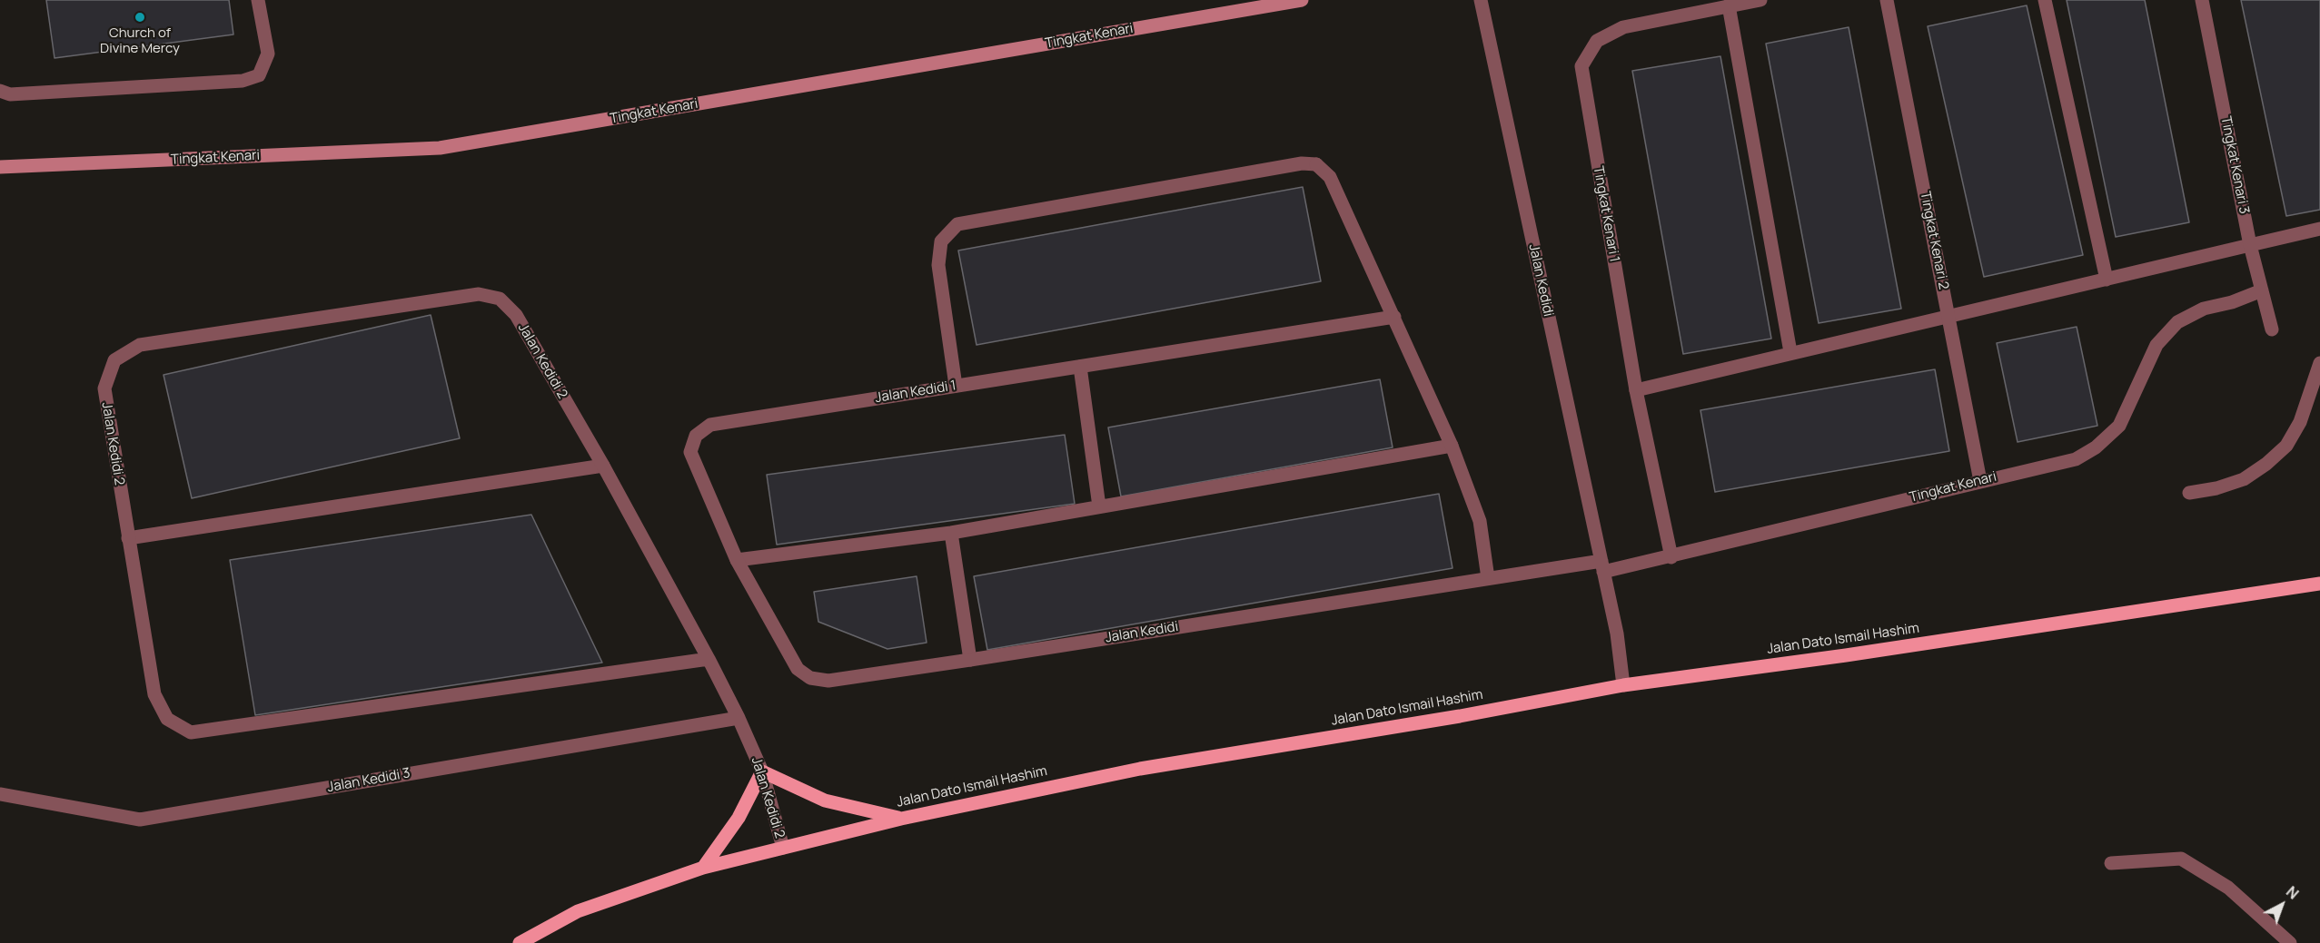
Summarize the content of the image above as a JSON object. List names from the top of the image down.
{
  "streets": {
    "main road": ["Jalan Dato Ismail Hashim"],
    "street": [
      "Tingkat Kenari",
      "Tingkat Kenari 3",
      "Tingkat Kenari 1",
      "Tingkat Kenari 2",
      "Jalan Kedidi",
      "Jalan Kedidi 2",
      "Jalan Kedidi 1",
      "Jalan Kedidi 3"
    ]
  },
  "crossings": [
    ["Tingkat Kenari", "Tingkat Kenari 3"],
    ["Tingkat Kenari", "Tingkat Kenari 1"],
    ["Tingkat Kenari", "Tingkat Kenari 2"],
    ["Tingkat Kenari", "Jalan Kedidi"],
    ["Jalan Kedidi", "Jalan Kedidi 1"],
    ["Jalan Kedidi", "Jalan Dato Ismail Hashim"],
    ["Jalan Kedidi 2", "Jalan Dato Ismail Hashim"],
    ["Jalan Kedidi 2", "Jalan Kedidi 3"]
  ],
  "places": ["Church of Divine Mercy"],
  "north": "top right"
}
